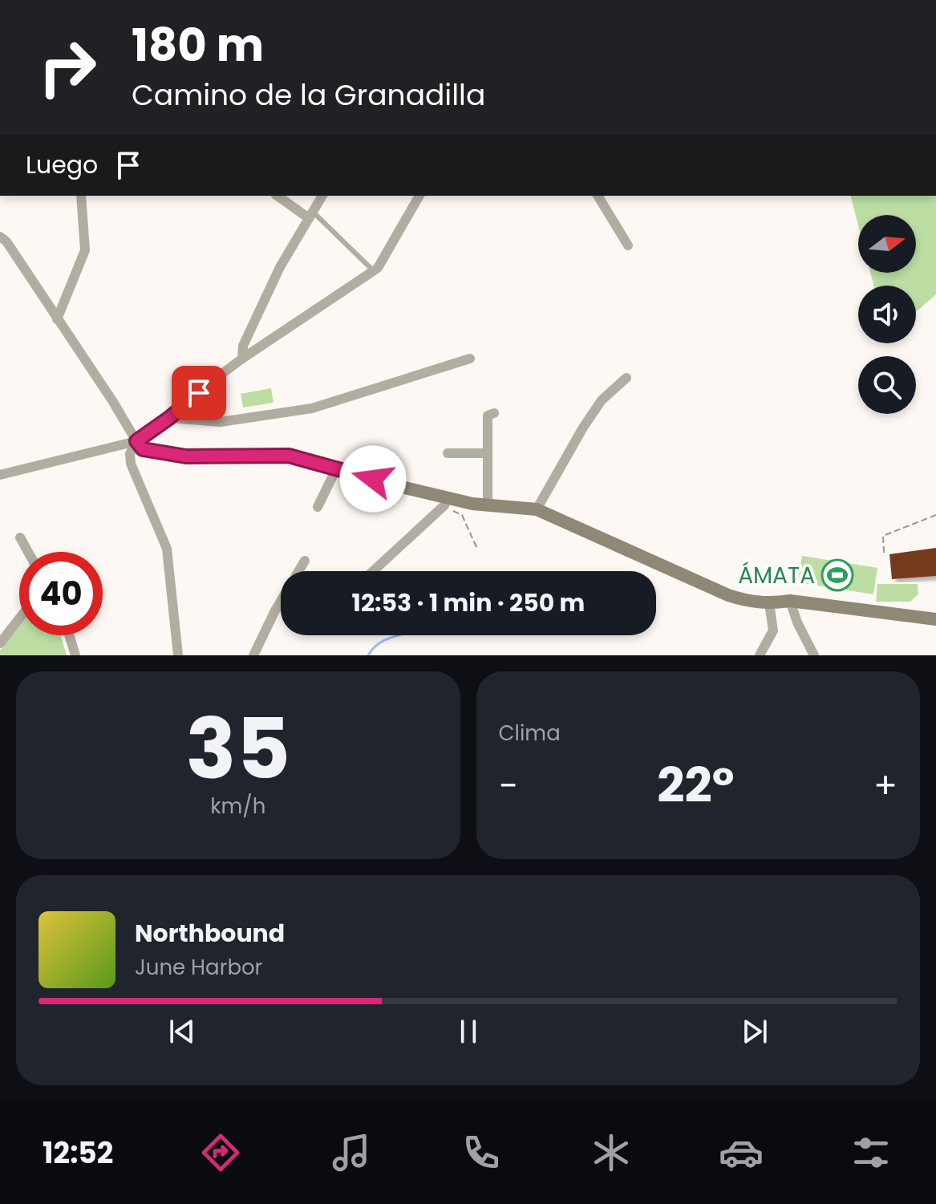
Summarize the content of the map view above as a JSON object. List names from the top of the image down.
{
  "places": {
    "sports": ["ÁMATA"]
  },
  "north": "right",
  "page": {
    "turn": ["180 m", "Camino de la Granadilla"],
    "then": "Luego",
    "limit": "40",
    "trip": "12:53 · 1 min · 250 m",
    "tile": [
      ["35", "km/h"],
      "Clima"
    ],
    "heat": ["−", "22°", "+"],
    "song": ["Northbound", "June Harbor"],
    "tabs": "12:52"
  }
}
